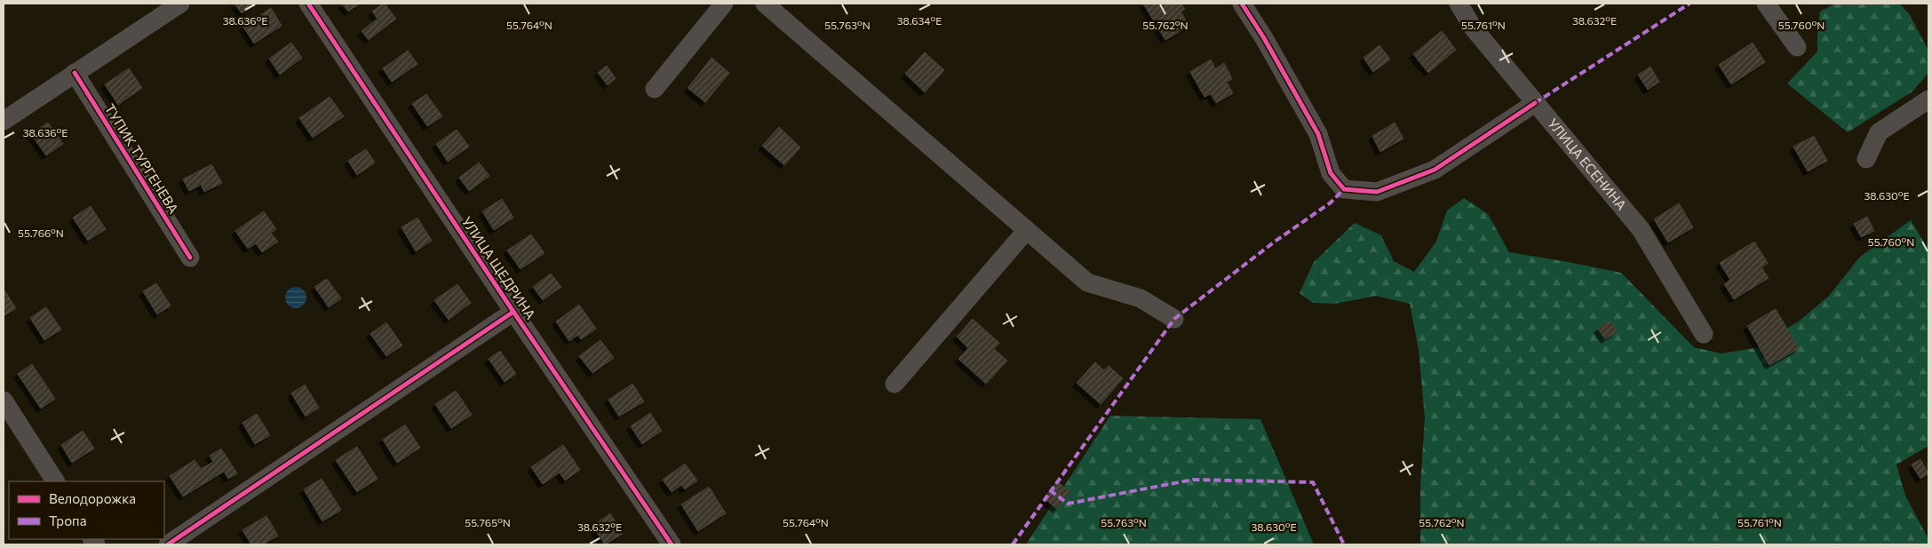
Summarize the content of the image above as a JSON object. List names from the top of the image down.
{
  "streets": {
    "street": ["ТУПИК ТУРГЕНЕВА", "УЛИЦА ЕСЕНИНА", "УЛИЦА ЩЕДРИНА"]
  },
  "legend": ["Велодорожка", "Тропа"],
  "coordinates": [
    "38.632°E",
    "38.636°E",
    "38.634°E",
    "55.762°N",
    "55.761°N",
    "55.764°N",
    "55.763°N",
    "55.760°N",
    "38.630°E",
    "55.766°N",
    "55.765°N"
  ]
}
